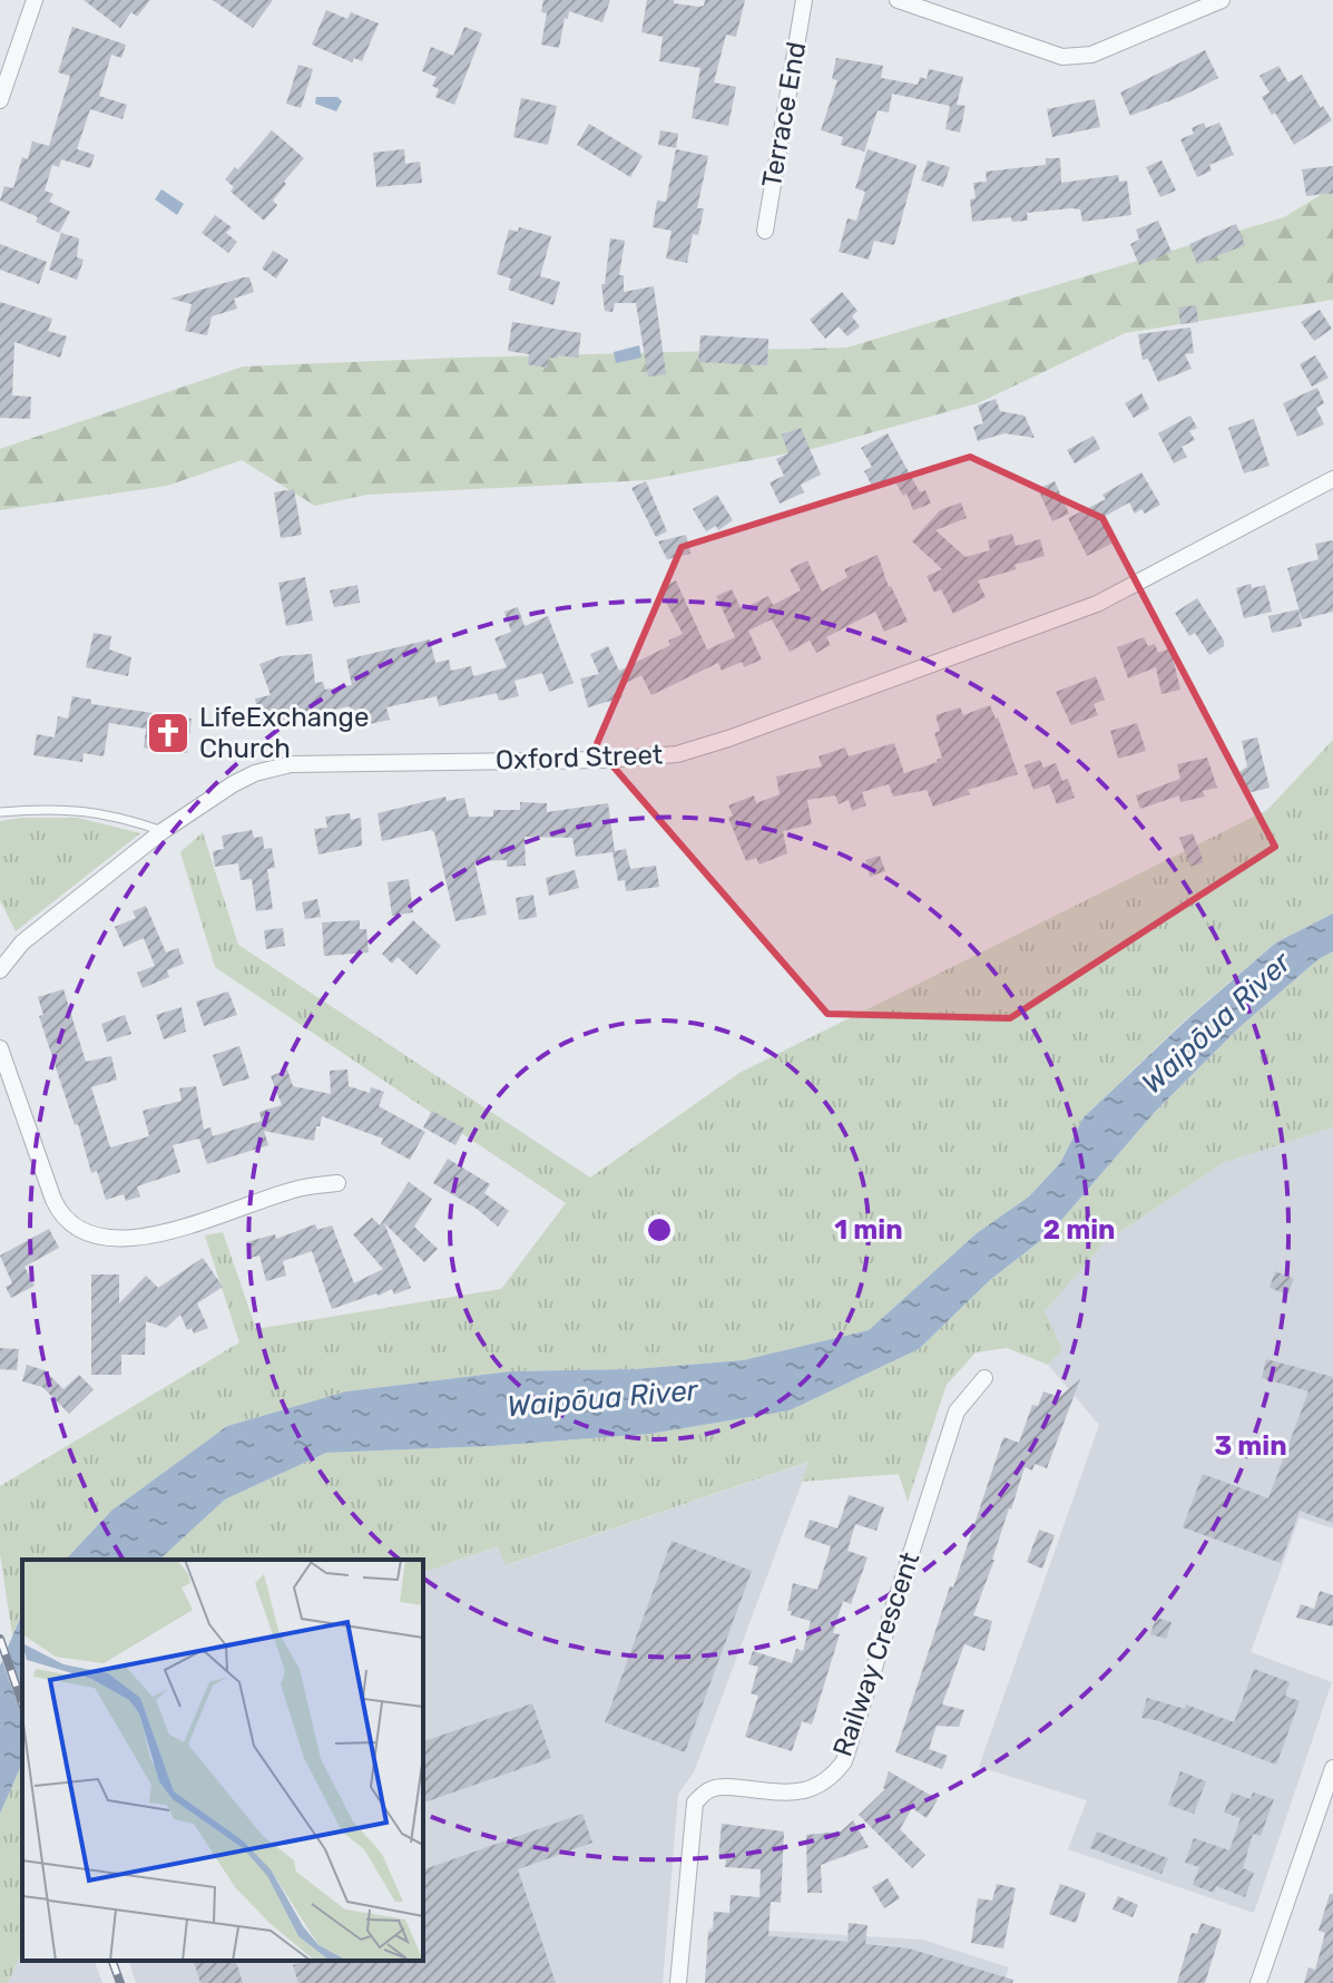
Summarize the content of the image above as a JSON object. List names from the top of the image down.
{
  "streets": {
    "street": ["Terrace End", "Oxford Street", "Railway Crescent"]
  },
  "water": ["Waipōua River"],
  "places": {
    "church": ["LifeExchange Church"]
  },
  "rings": ["1 min", "2 min", "3 min"]
}
